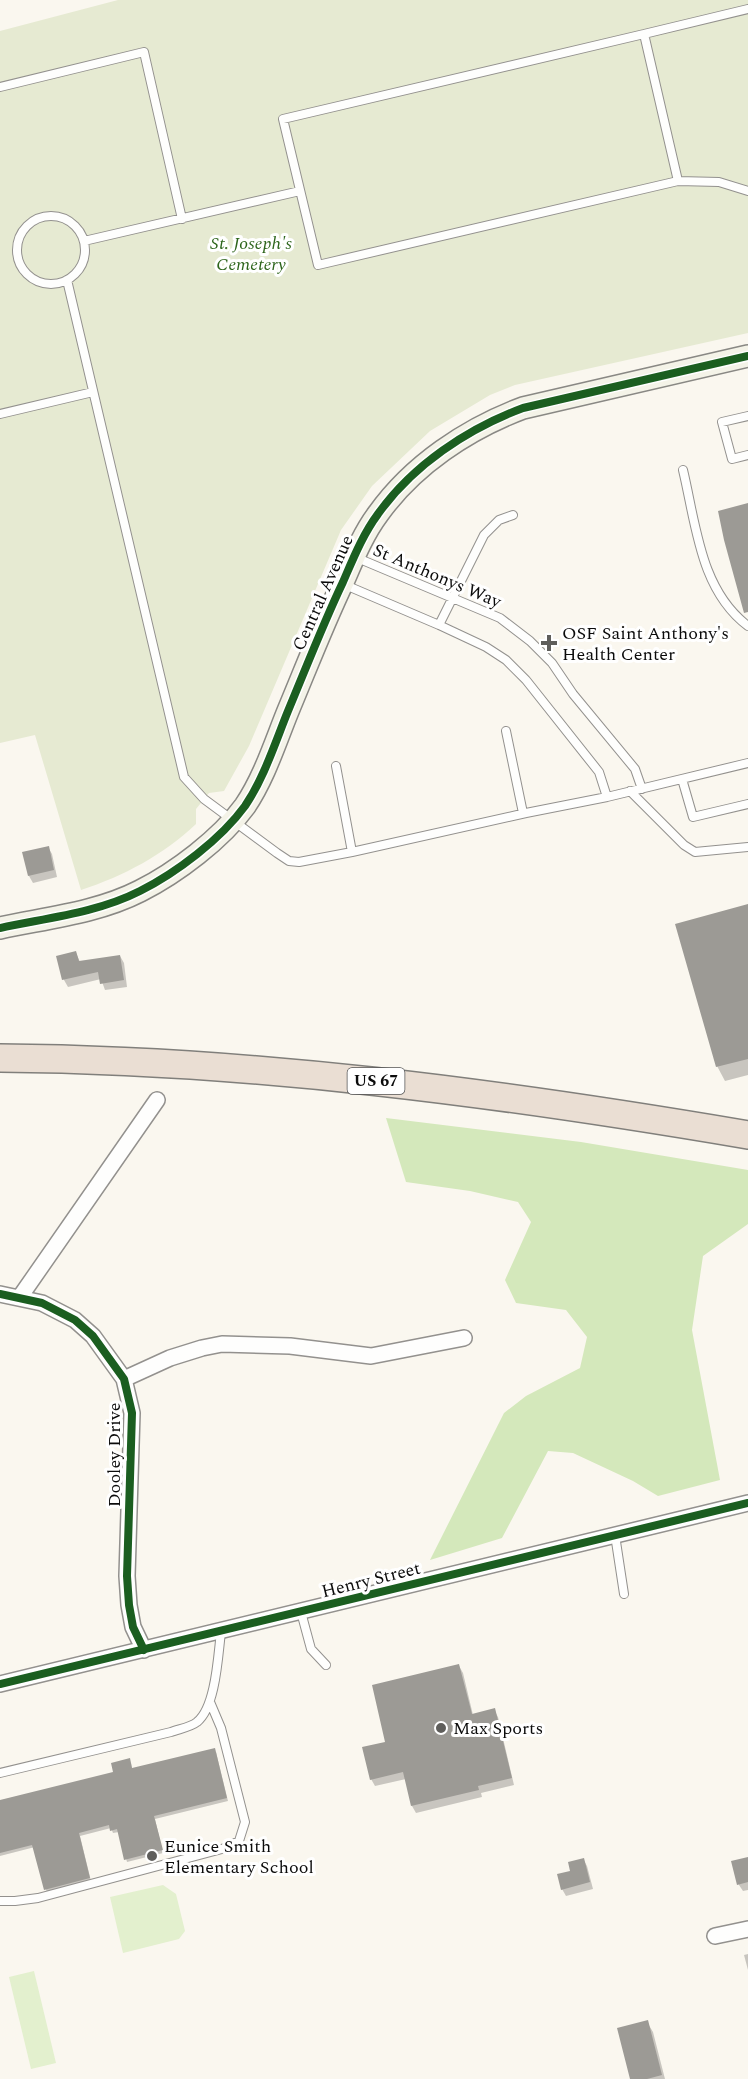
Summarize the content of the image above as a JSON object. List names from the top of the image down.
{
  "streets": {
    "highway": ["US 67"],
    "street": ["Central Avenue", "Dooley Drive", "Henry Street"],
    "lane": ["St Anthonys Way"]
  },
  "crossings": [
    ["St Anthonys Way", "Central Avenue"],
    ["Dooley Drive", "Henry Street"]
  ],
  "parks": ["St. Joseph's Cemetery"],
  "places": {
    "health": ["OSF Saint Anthony's Health Center"],
    "other": ["Max Sports", "Eunice Smith Elementary School"]
  }
}
